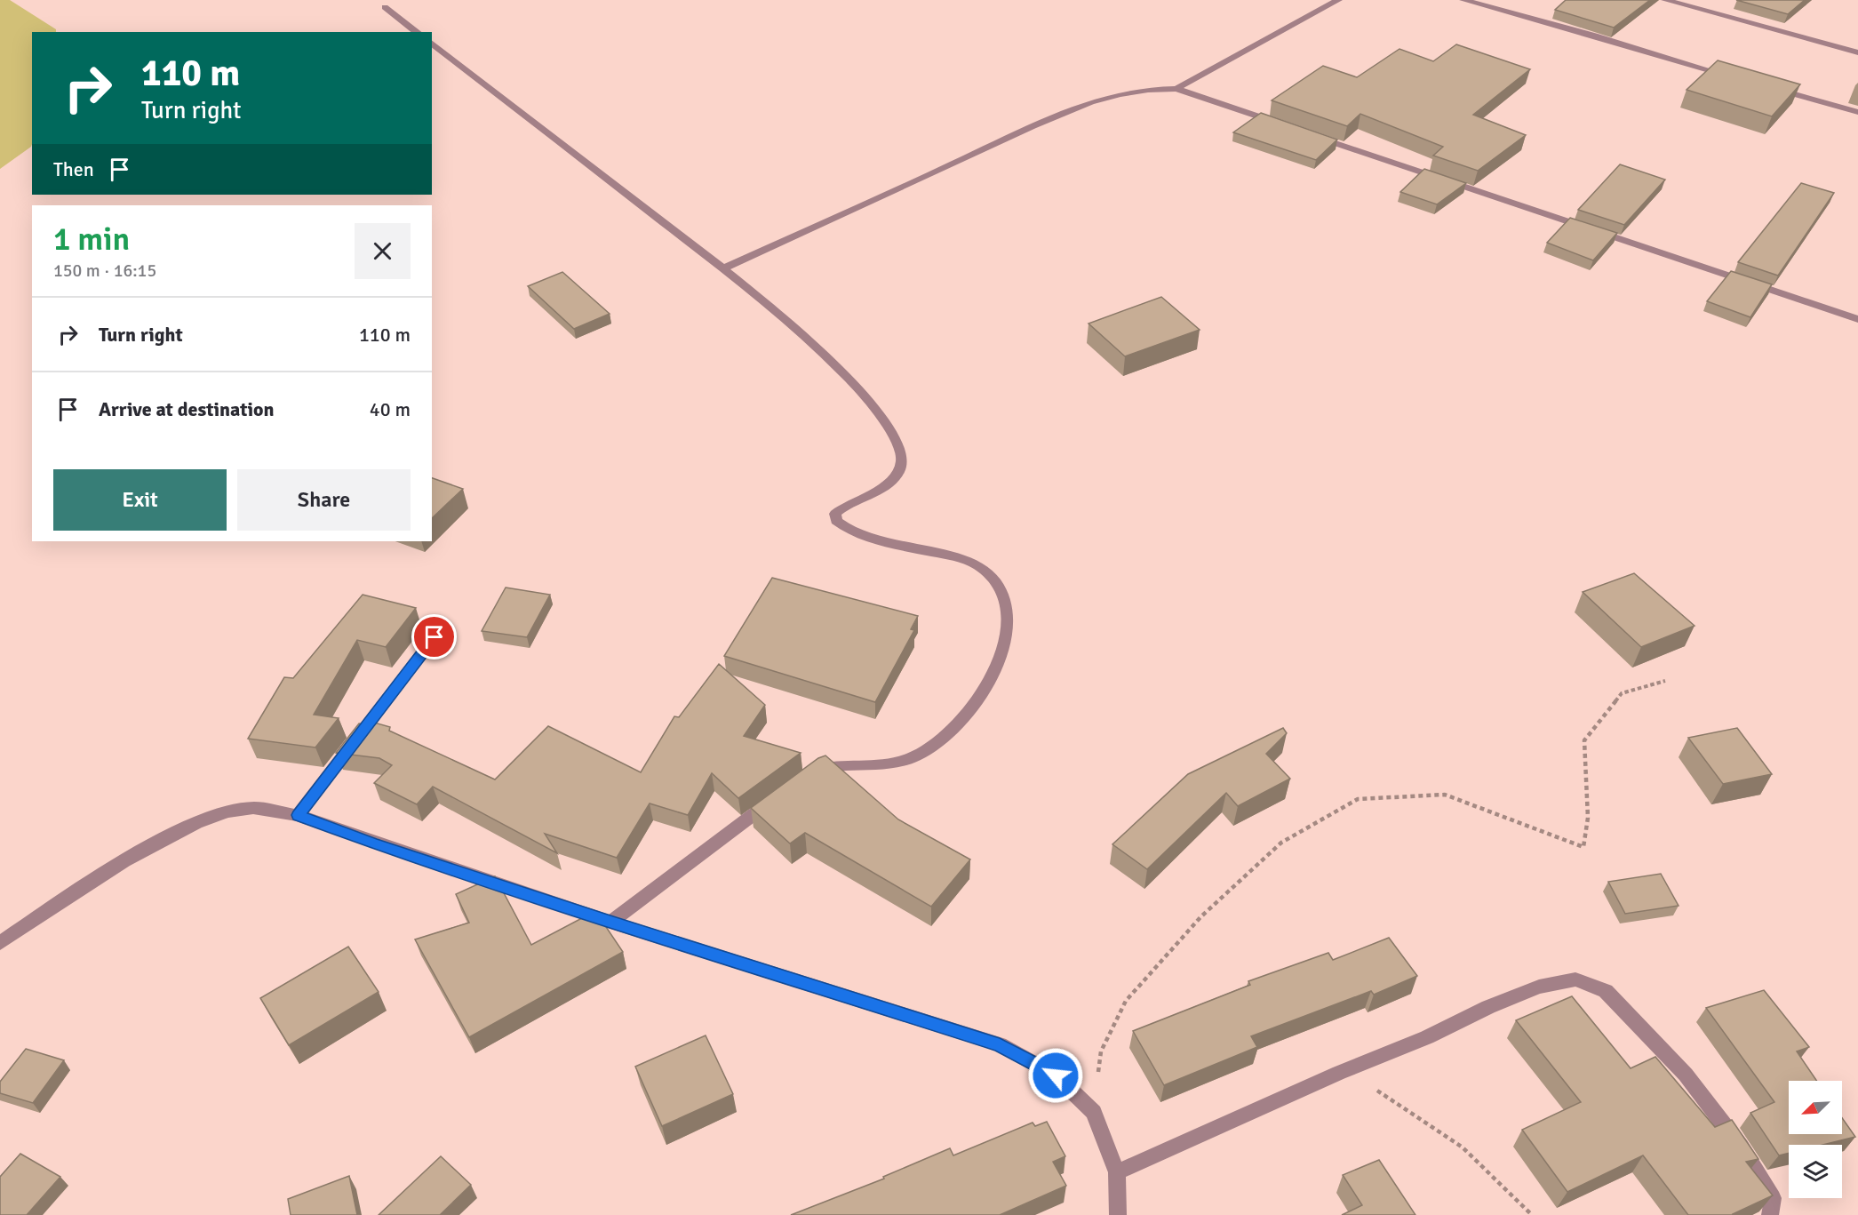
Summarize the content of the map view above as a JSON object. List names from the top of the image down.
{
  "north": "bottom left",
  "page": {
    "turn": ["110 m", "Turn right"],
    "then": "Then",
    "heading": ["1 min", "150 m · 16:15"],
    "list": [
      {
        "name": "Turn right",
        "value": "110 m"
      },
      {
        "name": "Arrive at destination",
        "value": "40 m"
      }
    ],
    "buttons": ["Exit", "Share"]
  }
}
